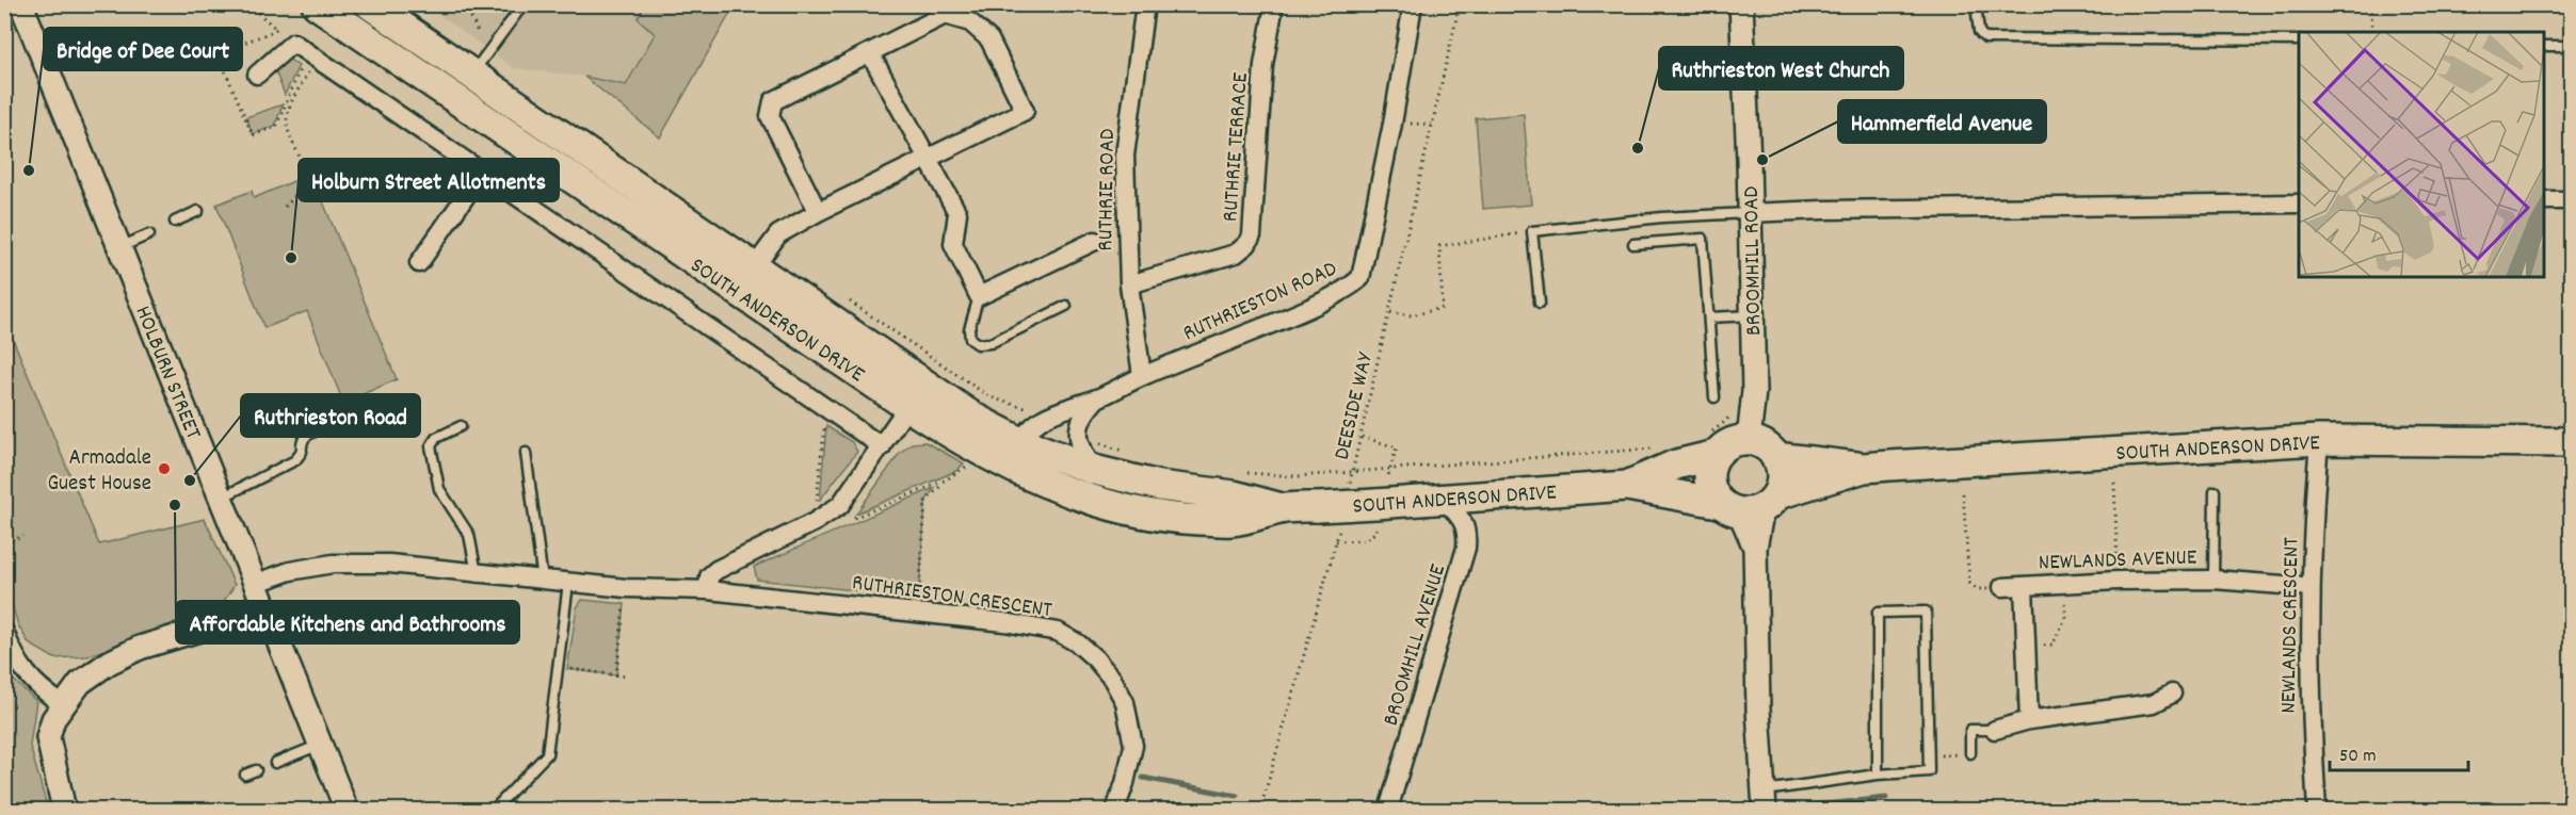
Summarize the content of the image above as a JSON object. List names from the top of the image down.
{
  "streets": {
    "main road": ["SOUTH ANDERSON DRIVE"],
    "street": [
      "RUTHRIE TERRACE",
      "RUTHRIE ROAD",
      "BROOMHILL ROAD",
      "RUTHRIESTON ROAD",
      "HOLBURN STREET",
      "NEWLANDS AVENUE",
      "RUTHRIESTON CRESCENT",
      "NEWLANDS CRESCENT",
      "BROOMHILL AVENUE"
    ],
    "path": ["DEESIDE WAY"]
  },
  "crossings": [
    ["RUTHRIE TERRACE", "RUTHRIE ROAD"],
    ["RUTHRIE ROAD", "RUTHRIESTON ROAD"],
    ["RUTHRIESTON ROAD", "SOUTH ANDERSON DRIVE"],
    ["SOUTH ANDERSON DRIVE", "NEWLANDS CRESCENT"],
    ["SOUTH ANDERSON DRIVE", "BROOMHILL AVENUE"],
    ["NEWLANDS AVENUE", "NEWLANDS CRESCENT"]
  ],
  "places": [
    "Ruthrieston West Church",
    "Hammerfield Avenue",
    "Bridge of Dee Court",
    "Holburn Street Allotments",
    "Armadale Guest House",
    "Ruthrieston Road",
    "Affordable Kitchens and Bathrooms"
  ],
  "scale_bar": "50 m"
}
